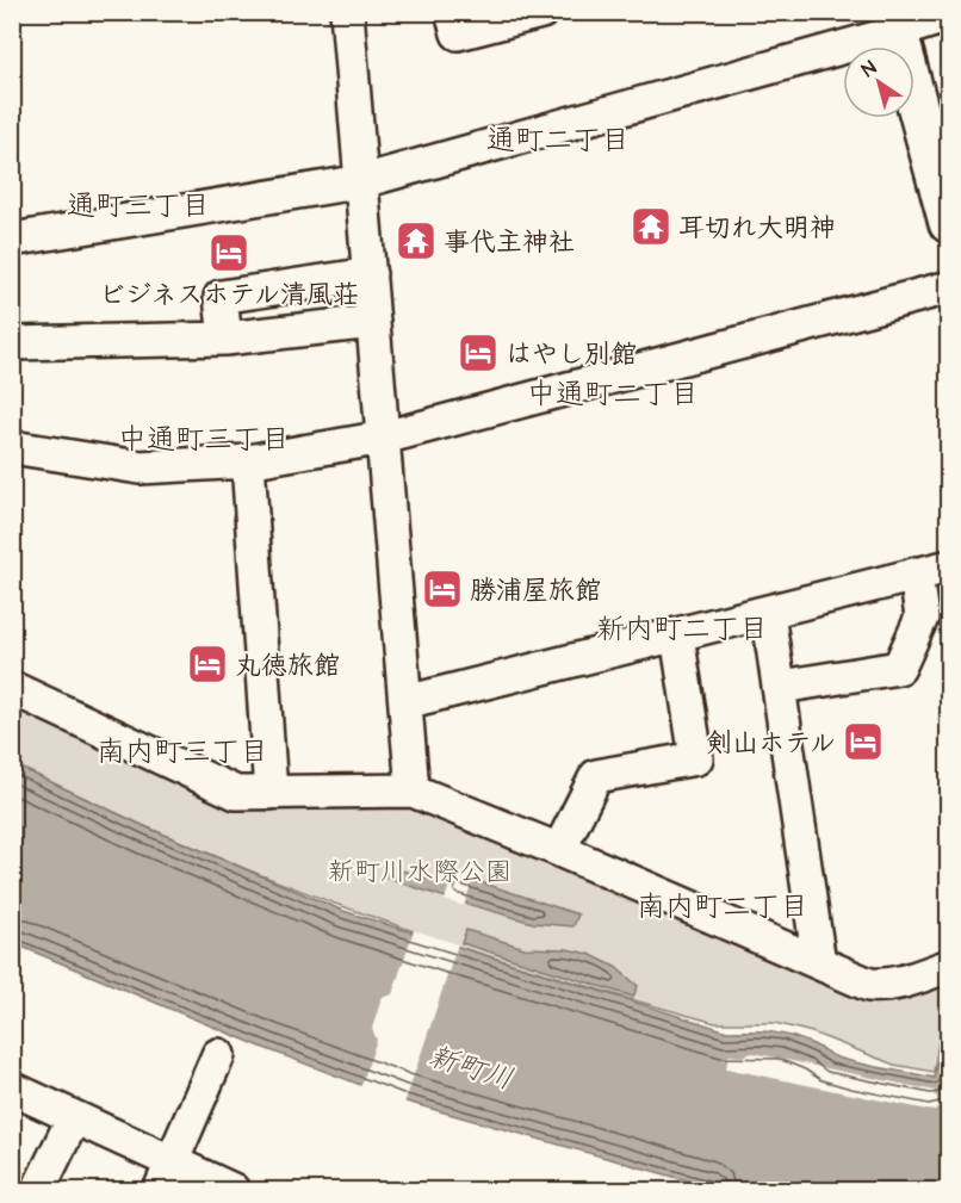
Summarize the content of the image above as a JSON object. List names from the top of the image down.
{
  "districts": [
    "通町二丁目",
    "通町三丁目",
    "中通町二丁目",
    "中通町三丁目",
    "新内町二丁目",
    "南内町三丁目",
    "南内町二丁目"
  ],
  "water": ["新町川"],
  "parks": ["新町川水際公園"],
  "places": {
    "temple": ["耳切れ大明神", "事代主神社"],
    "hotel": [
      "ビジネスホテル清風荘",
      "はやし別館",
      "勝浦屋旅館",
      "丸徳旅館",
      "剣山ホテル"
    ]
  },
  "north": "top left"
}
